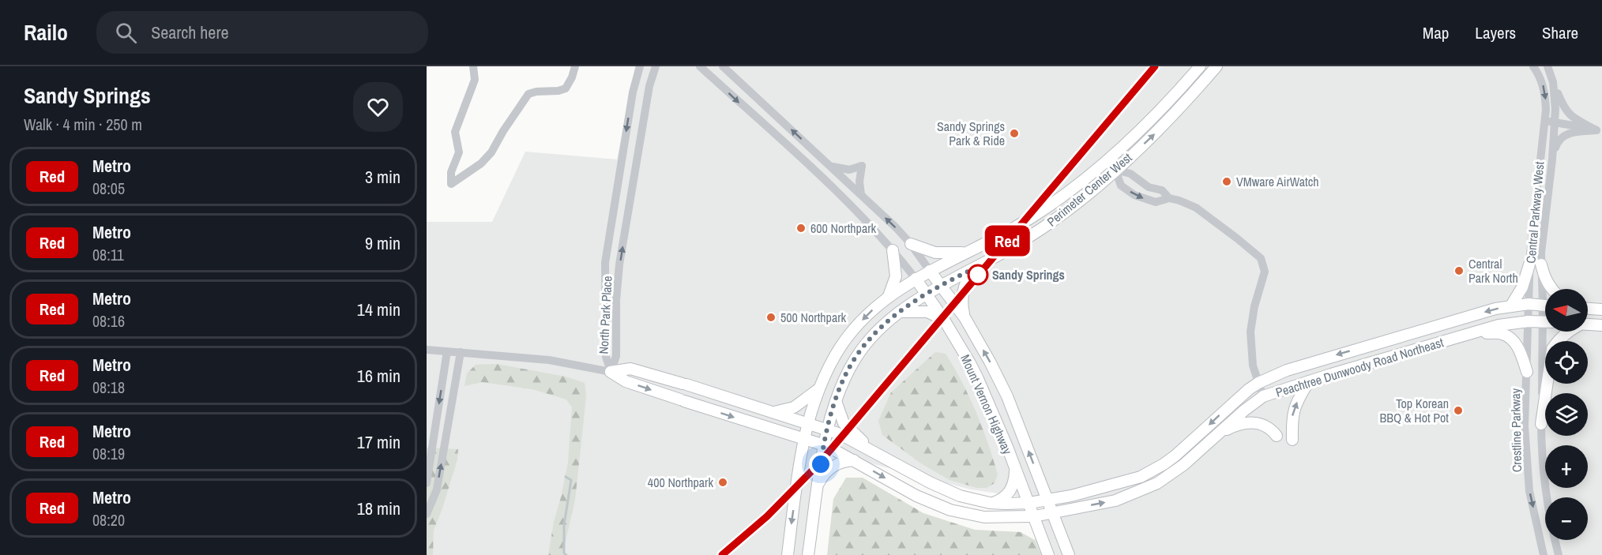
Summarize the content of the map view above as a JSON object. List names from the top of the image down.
{
  "streets": {
    "main road": ["Perimeter Center West", "Peachtree Dunwoody Road Northeast", "Mount Vernon Highway"],
    "street": ["Central Parkway West", "North Park Place", "Crestline Parkway"]
  },
  "crossings": [
    ["Perimeter Center West", "Peachtree Dunwoody Road Northeast"],
    ["Perimeter Center West", "Mount Vernon Highway"],
    ["Central Parkway West", "Peachtree Dunwoody Road Northeast"],
    ["Central Parkway West", "Crestline Parkway"],
    ["North Park Place", "Peachtree Dunwoody Road Northeast"],
    ["Peachtree Dunwoody Road Northeast", "Mount Vernon Highway"],
    ["Peachtree Dunwoody Road Northeast", "Crestline Parkway"]
  ],
  "places": [
    "Sandy Springs Park & Ride",
    "VMware AirWatch",
    "600 Northpark",
    "Central Park North",
    "Sandy Springs",
    "500 Northpark",
    "Top Korean BBQ & Hot Pot",
    "400 Northpark"
  ],
  "lines": ["metro line Red"],
  "north": "left",
  "page": {
    "header": "Railo",
    "search": "Search here",
    "nav": ["Map", "Layers", "Share"],
    "heading": ["Sandy Springs", "Walk · 4 min · 250 m"],
    "on_map": "Red",
    "list": [
      {
        "mark": "Red",
        "name": "Metro",
        "note": "08:05",
        "value": "3 min"
      },
      {
        "mark": "Red",
        "name": "Metro",
        "note": "08:11",
        "value": "9 min"
      },
      {
        "mark": "Red",
        "name": "Metro",
        "note": "08:16",
        "value": "14 min"
      },
      {
        "mark": "Red",
        "name": "Metro",
        "note": "08:18",
        "value": "16 min"
      },
      {
        "mark": "Red",
        "name": "Metro",
        "note": "08:19",
        "value": "17 min"
      },
      {
        "mark": "Red",
        "name": "Metro",
        "note": "08:20",
        "value": "18 min"
      }
    ],
    "map_buttons": ["+", "−"]
  }
}
